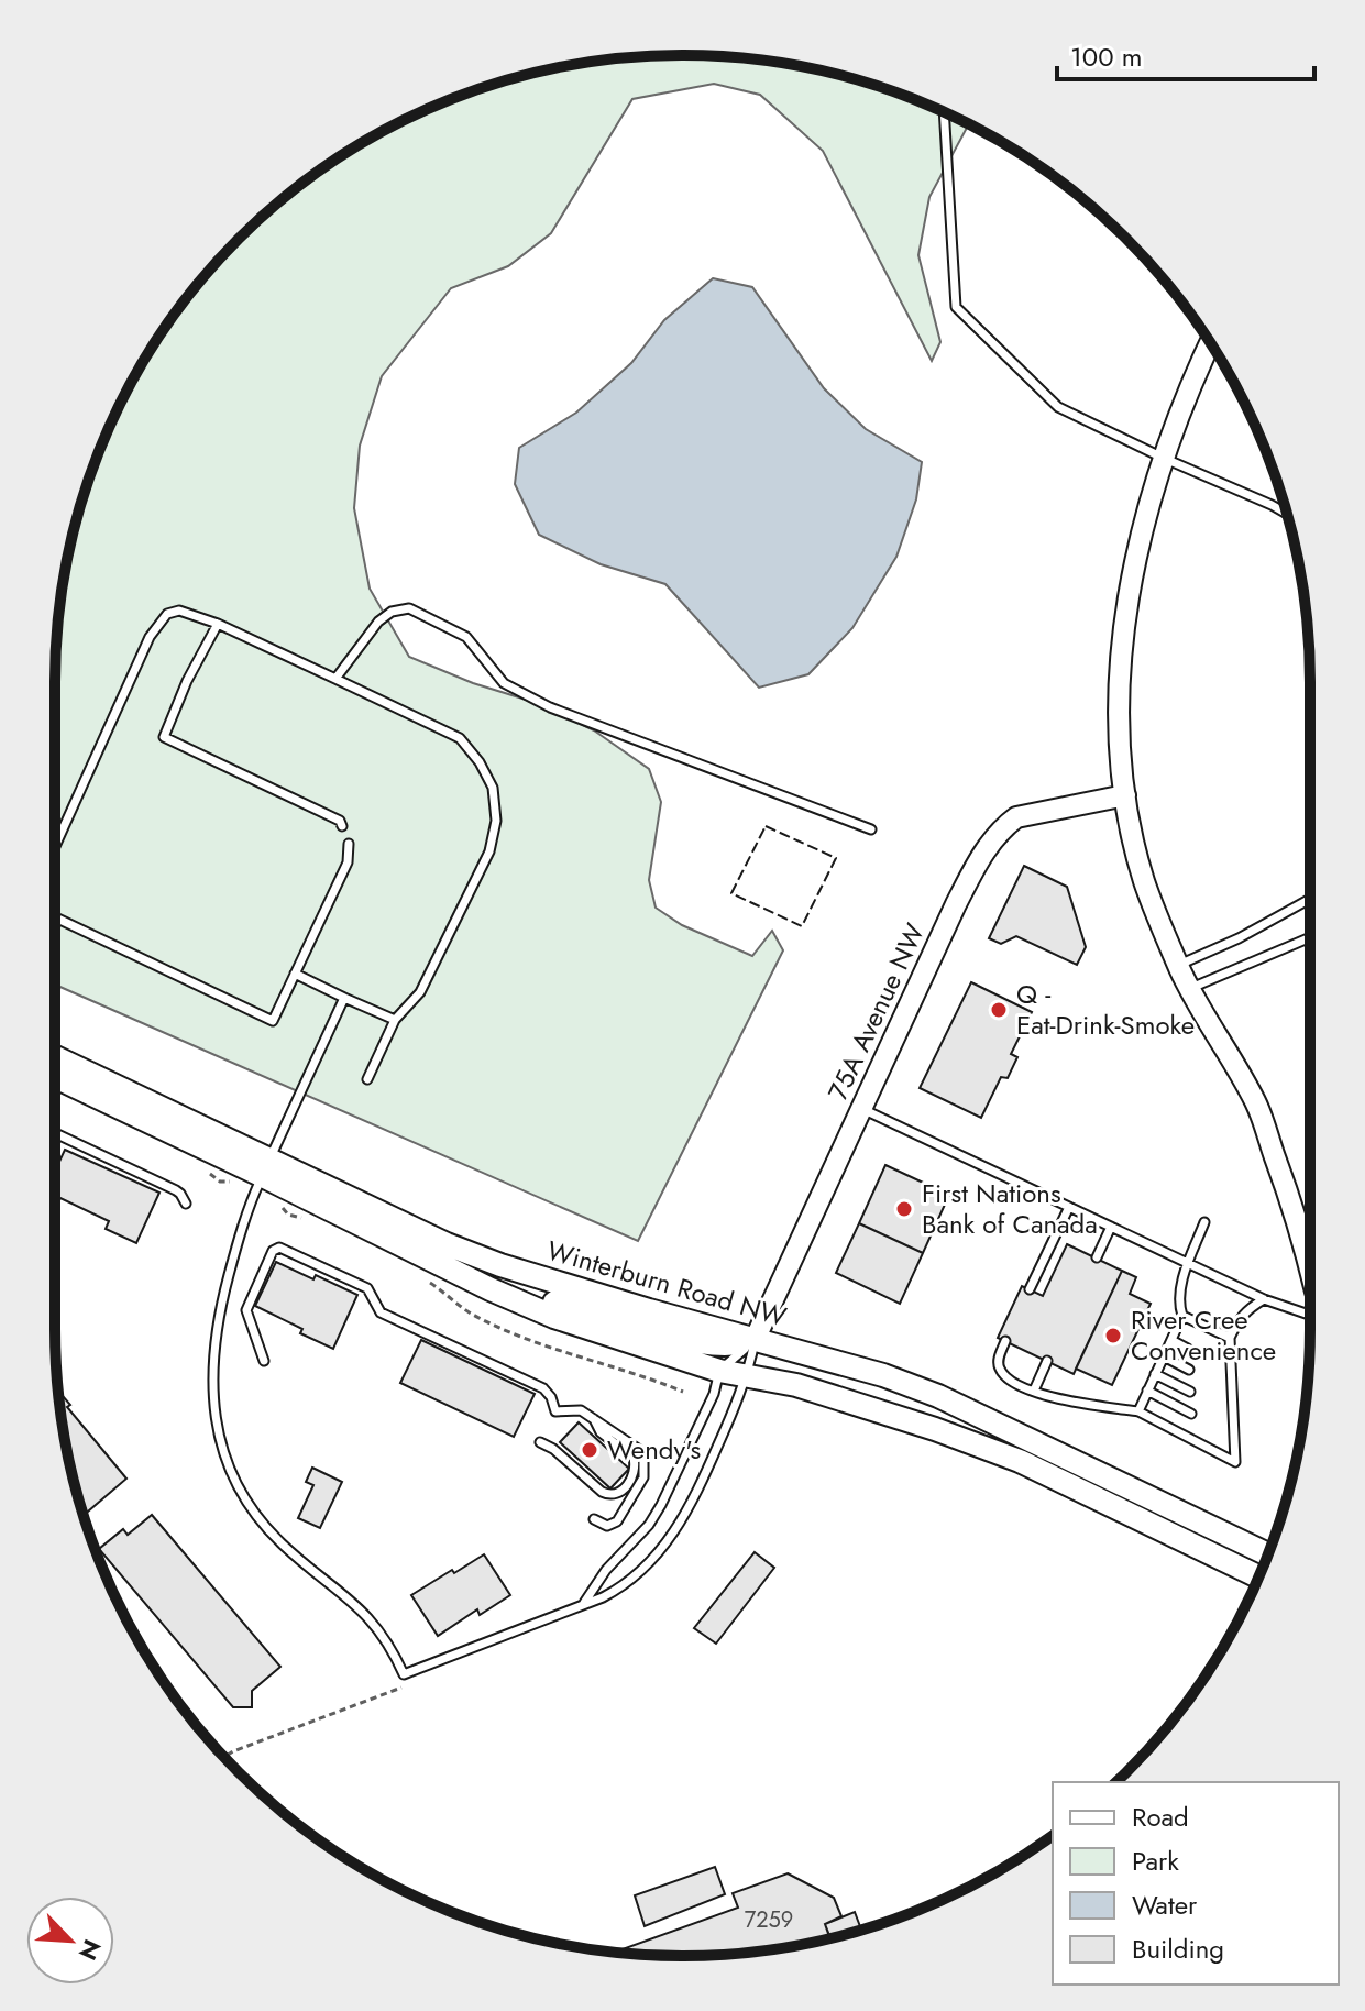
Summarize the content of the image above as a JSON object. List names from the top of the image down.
{
  "streets": {
    "main road": ["Winterburn Road NW"],
    "street": ["75A Avenue NW"]
  },
  "crossings": [
    ["75A Avenue NW", "Winterburn Road NW"]
  ],
  "places": [
    "Q - Eat-Drink-Smoke",
    "First Nations Bank of Canada",
    "River Cree Convenience",
    "Wendy's"
  ],
  "house_numbers": ["7259"],
  "legend": [
    "Road",
    "Park",
    "Water",
    "Building"
  ],
  "scale_bar": "100 m",
  "north": "bottom right"
}
